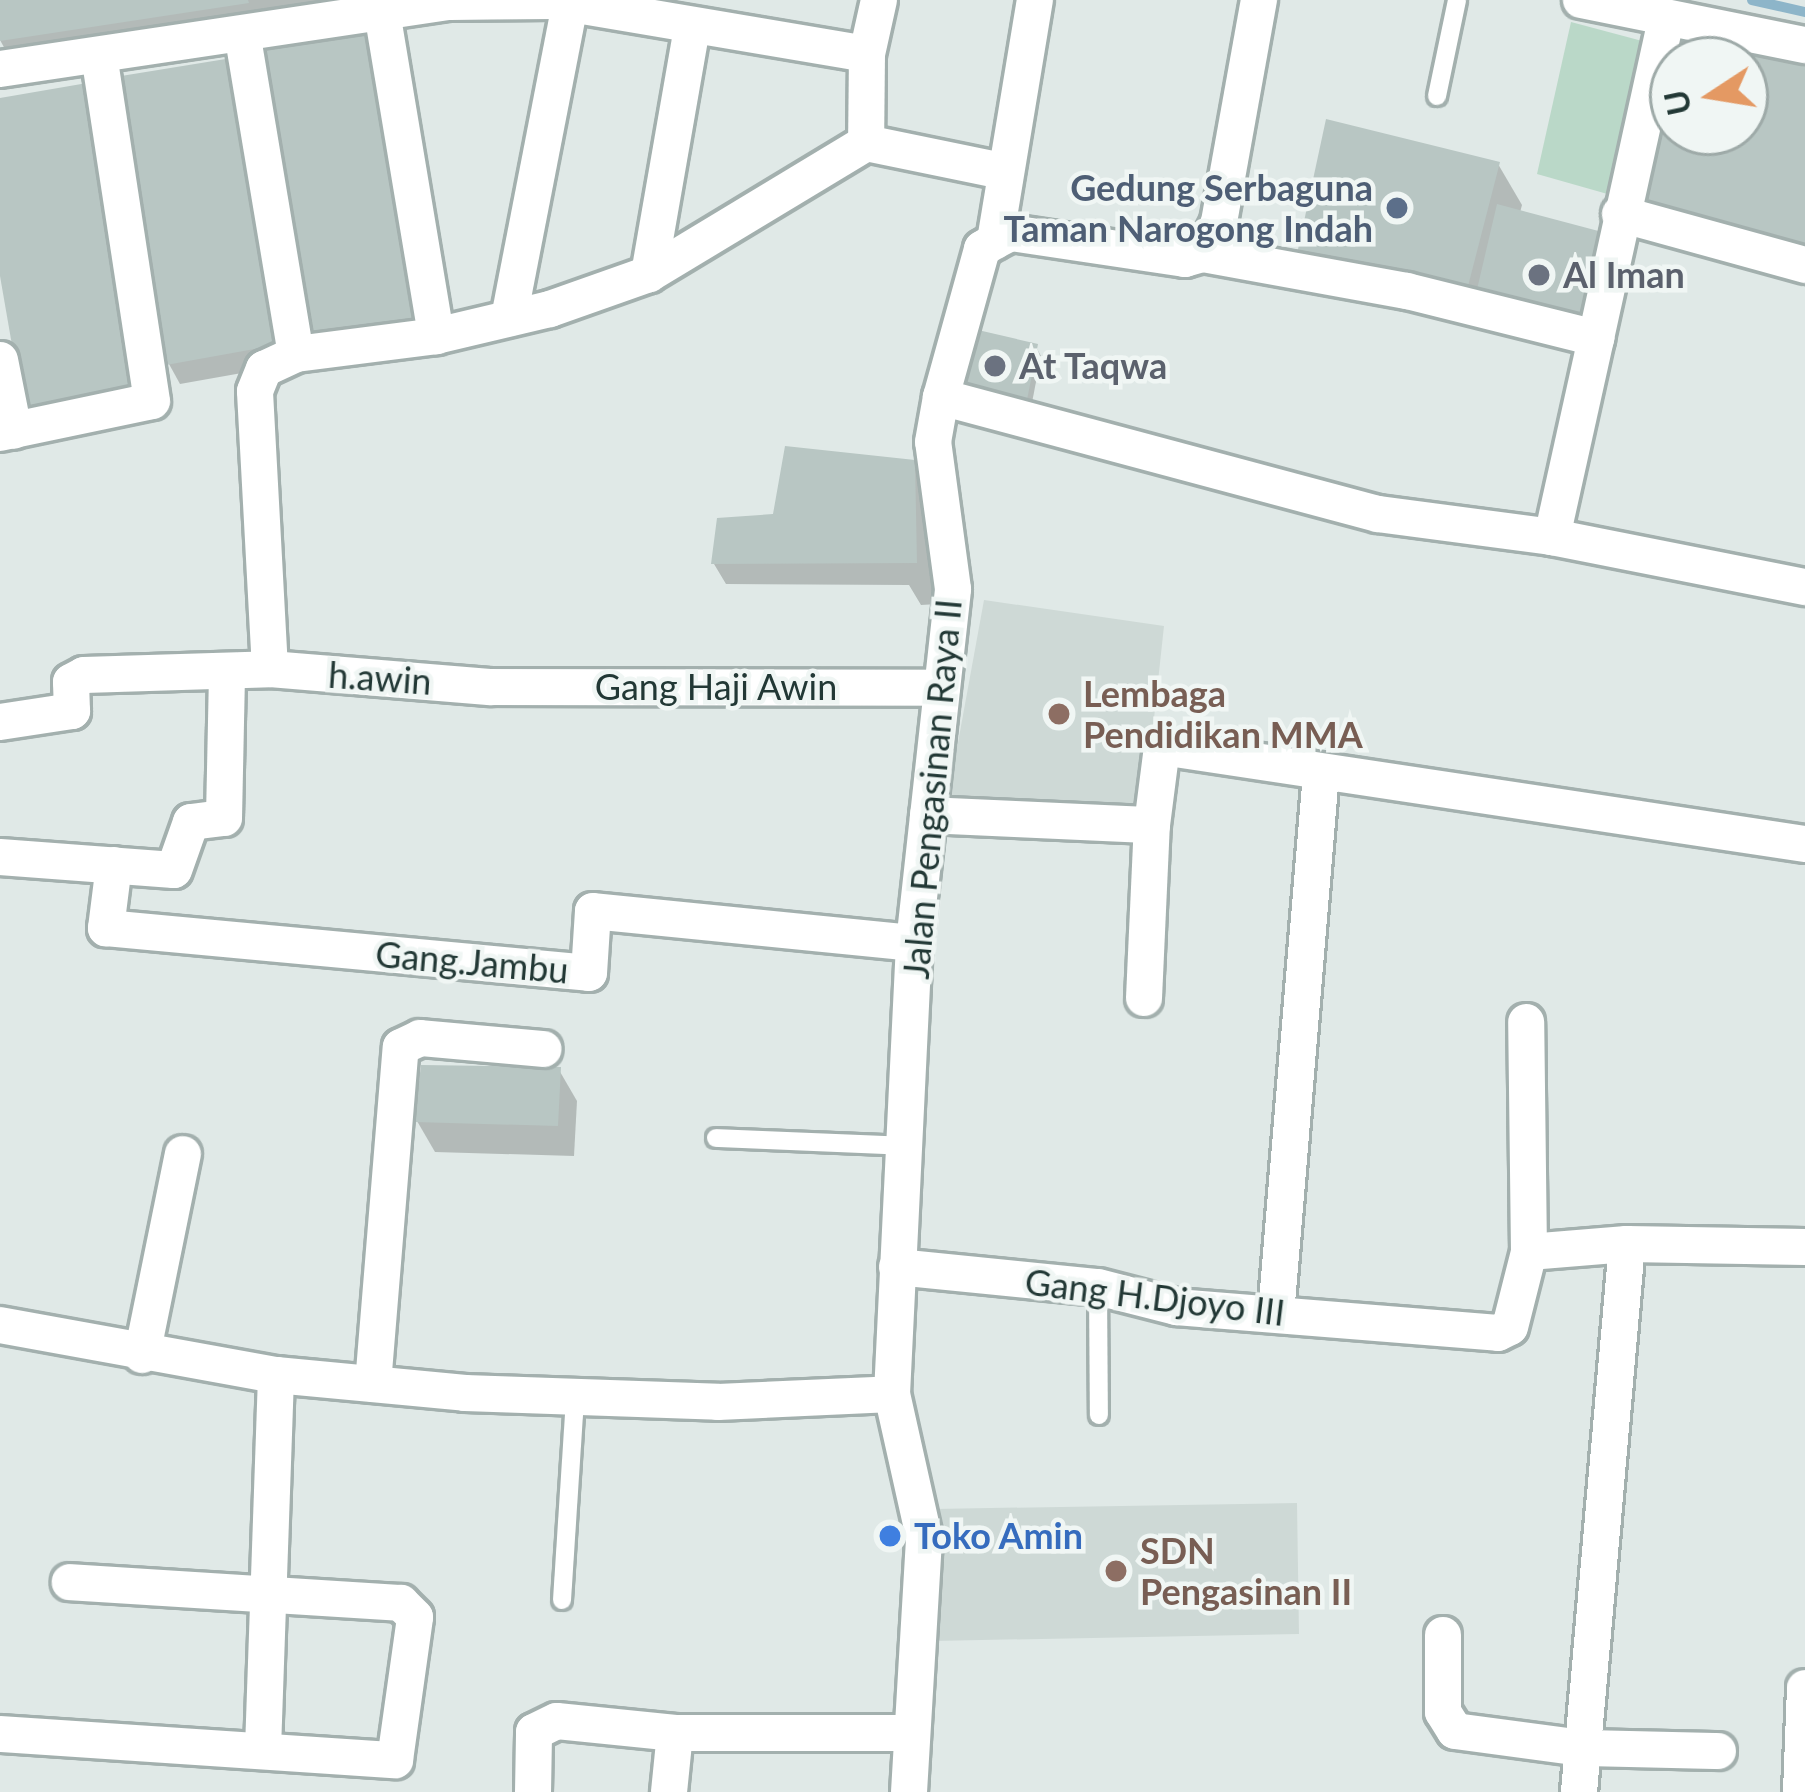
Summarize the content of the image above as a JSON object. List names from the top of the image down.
{
  "streets": {
    "street": [
      "h.awin",
      "Gang Haji Awin",
      "Jalan Pengasinan Raya II",
      "Gang.Jambu",
      "Gang H.Djoyo III"
    ]
  },
  "crossings": [
    ["h.awin", "Gang Haji Awin"],
    ["Gang Haji Awin", "Jalan Pengasinan Raya II"],
    ["Jalan Pengasinan Raya II", "Gang.Jambu"],
    ["Jalan Pengasinan Raya II", "Gang H.Djoyo III"]
  ],
  "places": [
    "Gedung Serbaguna Taman Narogong Indah",
    "Al Iman",
    "At Taqwa",
    "Lembaga Pendidikan MMA",
    "Toko Amin",
    "SDN Pengasinan II"
  ],
  "north": "left"
}
